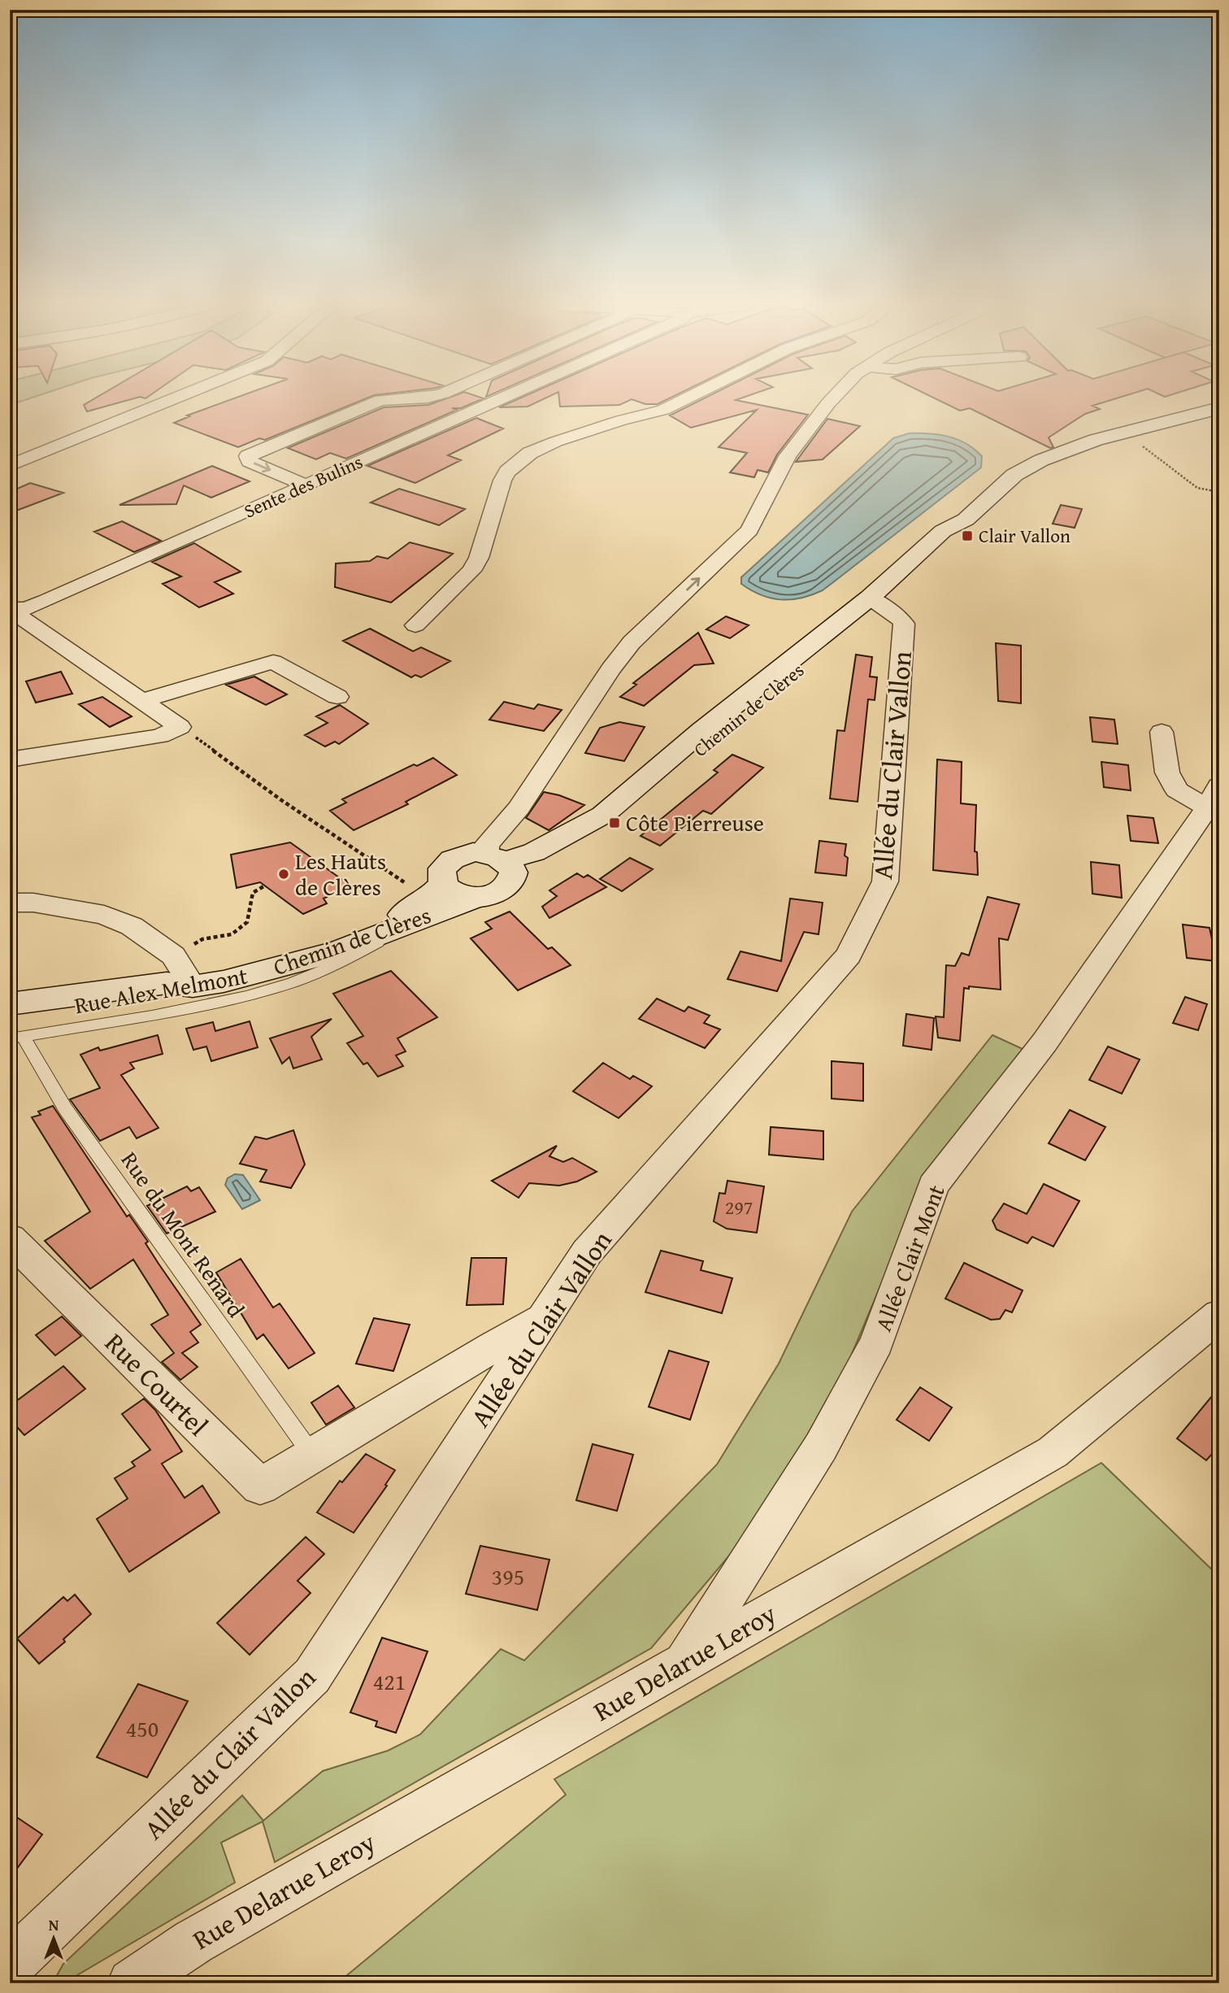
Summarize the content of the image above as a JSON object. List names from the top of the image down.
{
  "streets": {
    "street": [
      "Sente des Bulins",
      "Chemin de Clères",
      "Allée du Clair Vallon",
      "Allée Clair Mont",
      "Rue Courtel",
      "Rue Delarue Leroy"
    ],
    "lane": ["Rue Alex Melmont", "Rue du Mont Renard"]
  },
  "crossings": [
    ["Chemin de Clères", "Allée du Clair Vallon"],
    ["Rue Alex Melmont", "Rue du Mont Renard"],
    ["Rue du Mont Renard", "Rue Courtel"],
    ["Allée Clair Mont", "Rue Delarue Leroy"]
  ],
  "places": {
    "transit": ["Clair Vallon", "Côte Pierreuse"],
    "other": ["Les Hauts de Clères"]
  },
  "house_numbers": [
    "297",
    "395",
    "421",
    "450"
  ],
  "north": "top"
}
